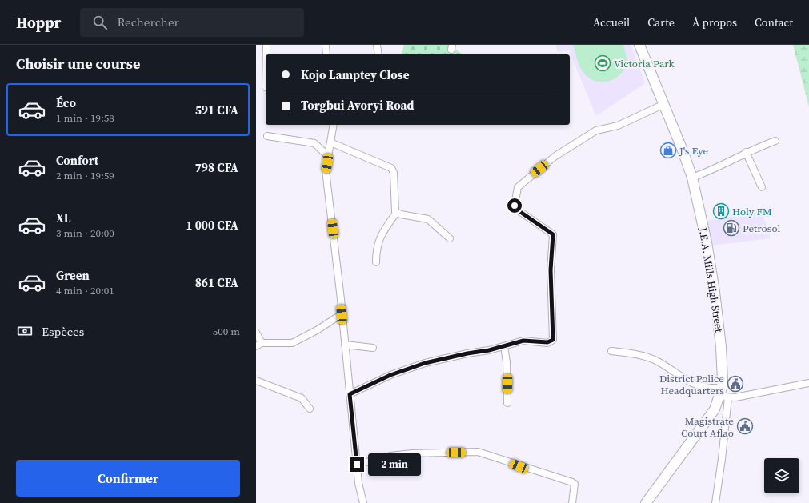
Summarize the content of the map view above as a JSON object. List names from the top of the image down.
{
  "streets": {
    "highway": ["J.E.A. Mills High Street"]
  },
  "places": {
    "sports": ["Victoria Park"],
    "shop": ["J's Eye"],
    "building": ["Holy FM"],
    "fuel station": ["Petrosol"],
    "public building": ["District Police Headquarters", "Magistrate Court Aflao"]
  },
  "page": {
    "header": "Hoppr",
    "search": "Rechercher",
    "nav": [
      "Accueil",
      "Carte",
      "À propos",
      "Contact"
    ],
    "heading": "Choisir une course",
    "banner": ["Kojo Lamptey Close", "Torgbui Avoryi Road"],
    "list": [
      {
        "name": "Éco",
        "note": "1 min · 19:58",
        "value": "591 CFA"
      },
      {
        "name": "Confort",
        "note": "2 min · 19:59",
        "value": "798 CFA"
      },
      {
        "name": "XL",
        "note": "3 min · 20:00",
        "value": "1 000 CFA"
      },
      {
        "name": "Green",
        "note": "4 min · 20:01",
        "value": "861 CFA"
      }
    ],
    "pay": ["Espèces", "500 m"],
    "buttons": "Confirmer",
    "bubble": "2 min"
  }
}
